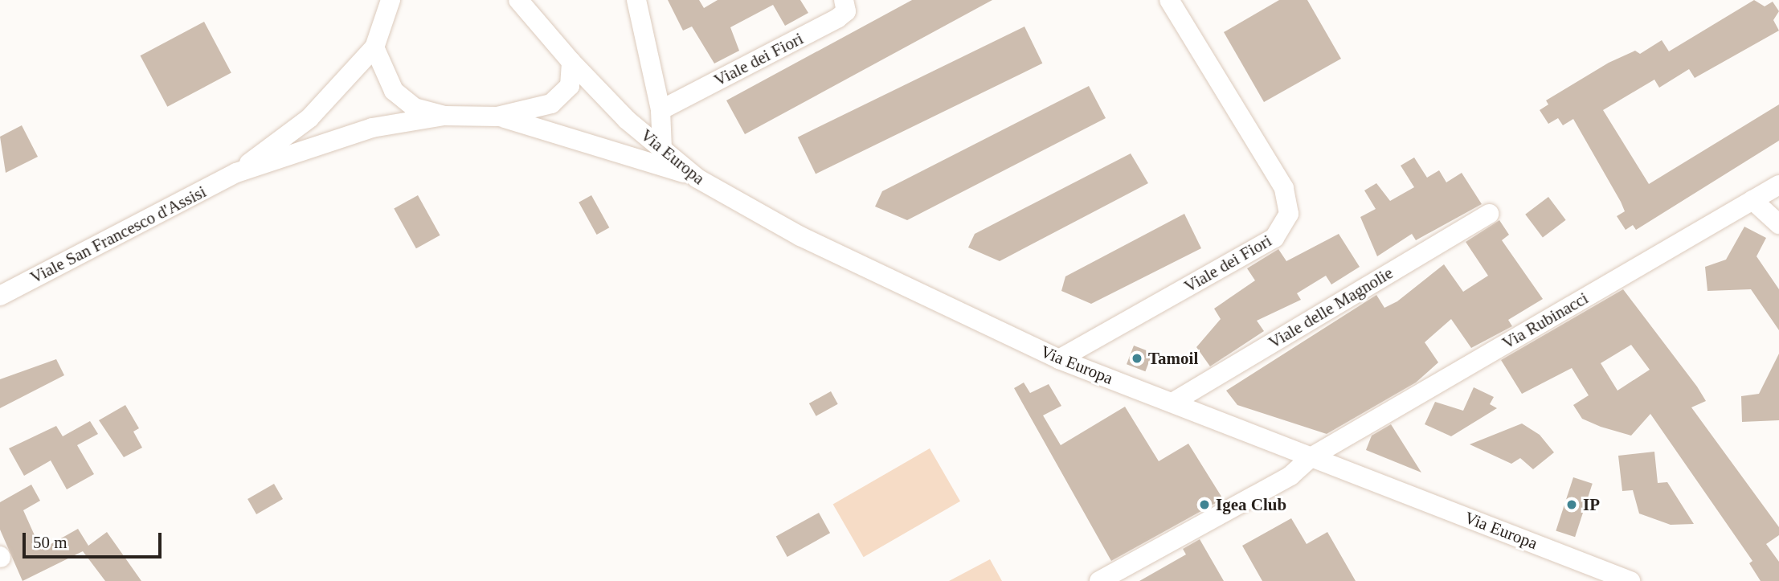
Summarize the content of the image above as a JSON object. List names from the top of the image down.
{
  "streets": {
    "street": [
      "Viale dei Fiori",
      "Via Europa",
      "Viale San Francesco d'Assisi",
      "Viale delle Magnolie",
      "Via Rubinacci"
    ]
  },
  "crossings": [
    ["Viale dei Fiori", "Via Europa"],
    ["Via Europa", "Viale delle Magnolie"],
    ["Via Europa", "Via Rubinacci"]
  ],
  "places": ["Tamoil", "Igea Club", "IP"],
  "scale_bar": "50 m"
}
